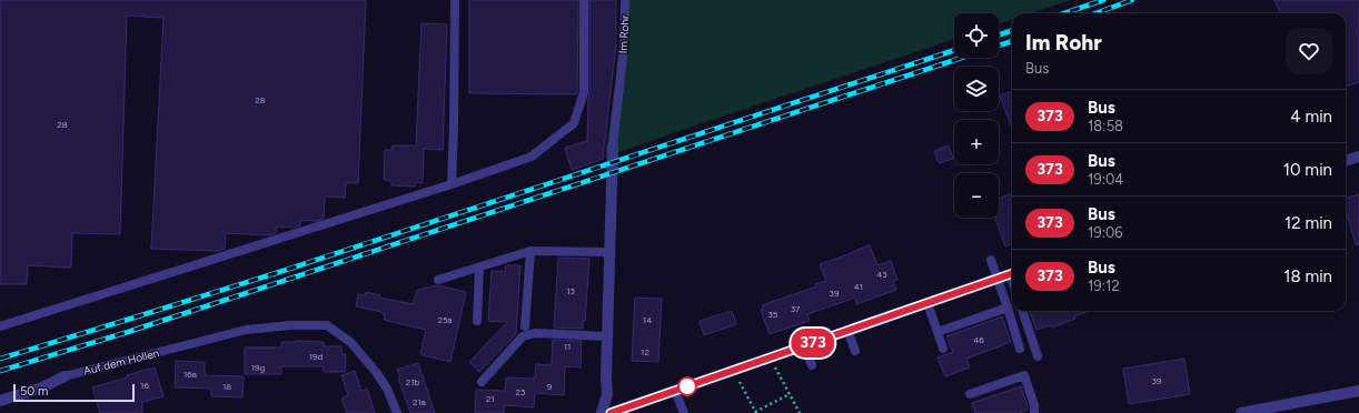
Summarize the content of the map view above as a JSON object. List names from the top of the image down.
{
  "streets": {
    "street": ["Im Rohr", "Auf dem Hollen"]
  },
  "lines": ["bus line 373"],
  "house_numbers": [
    "28",
    "28",
    "43",
    "41",
    "13",
    "39",
    "37",
    "35",
    "25a",
    "14",
    "46",
    "11",
    "12",
    "19d",
    "19g",
    "16a",
    "39",
    "21b",
    "16",
    "18",
    "9",
    "23",
    "21",
    "21a"
  ],
  "scale_bar": "50 m",
  "page": {
    "on_map": "373",
    "map_buttons": ["+", "−"],
    "heading": ["Im Rohr", "Bus"],
    "list": [
      {
        "mark": "373",
        "name": "Bus",
        "note": "18:58",
        "value": "4 min"
      },
      {
        "mark": "373",
        "name": "Bus",
        "note": "19:04",
        "value": "10 min"
      },
      {
        "mark": "373",
        "name": "Bus",
        "note": "19:06",
        "value": "12 min"
      },
      {
        "mark": "373",
        "name": "Bus",
        "note": "19:12",
        "value": "18 min"
      }
    ],
    "scale": "50 m"
  }
}
